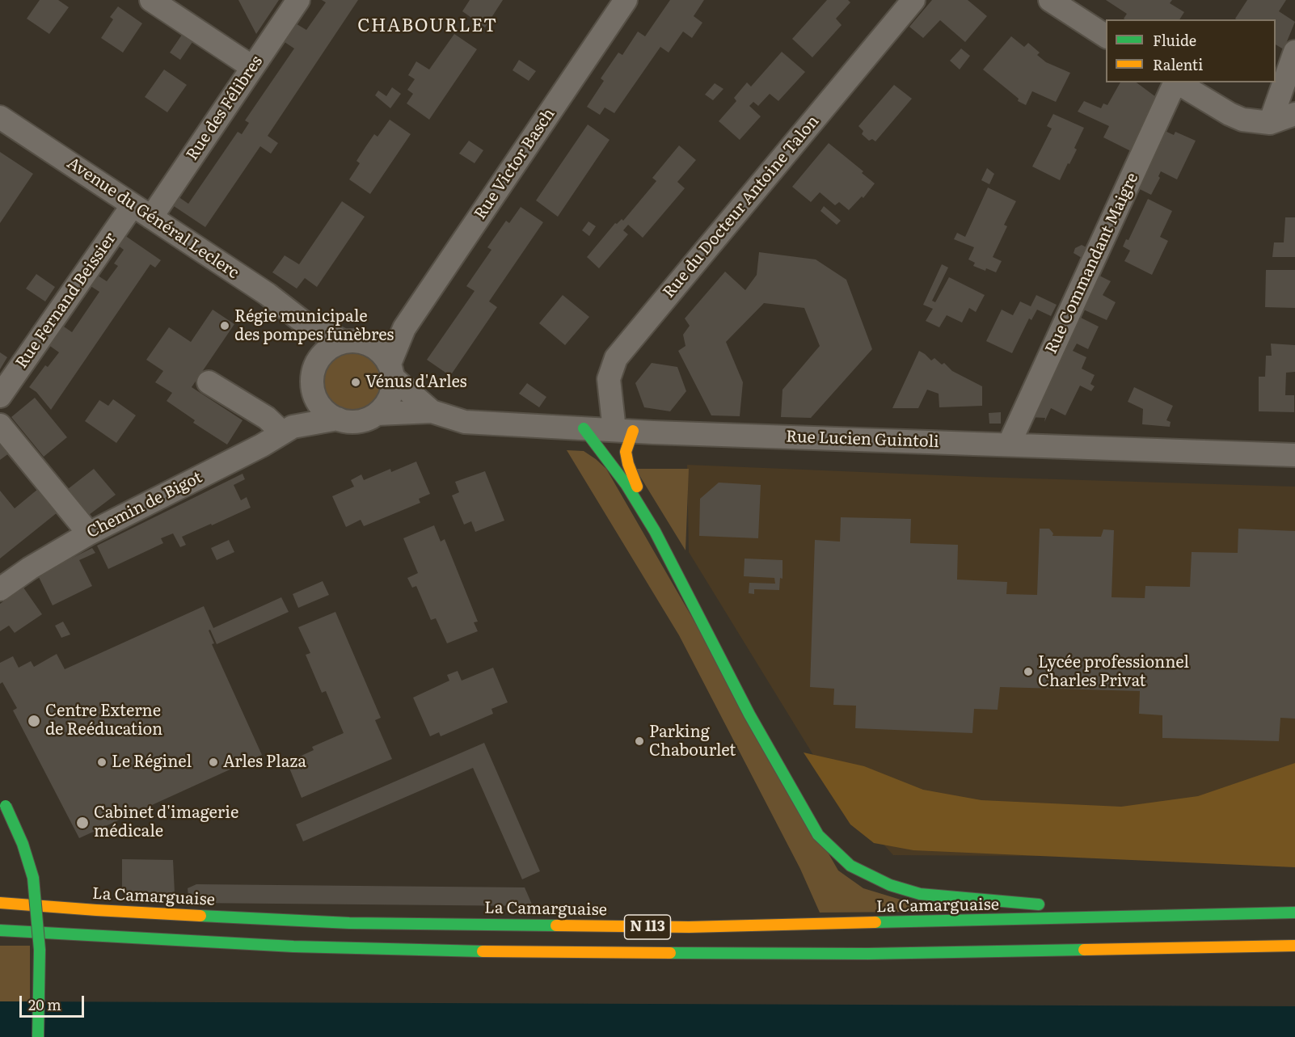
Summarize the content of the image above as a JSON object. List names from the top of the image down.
{
  "streets": {
    "main road": ["La Camarguaise", "N 113"],
    "street": [
      "Rue des Félibres",
      "Rue Victor Basch",
      "Rue du Docteur Antoine Talon",
      "Avenue du Général Leclerc",
      "Rue Commandant Maigre",
      "Rue Fernand Beissier",
      "Rue Lucien Guintoli",
      "Chemin de Bigot"
    ]
  },
  "crossings": [
    ["Rue des Félibres", "Avenue du Général Leclerc"],
    ["Rue des Félibres", "Rue Fernand Beissier"],
    ["Rue Victor Basch", "Avenue du Général Leclerc"],
    ["Rue Victor Basch", "Rue Lucien Guintoli"],
    ["Rue Victor Basch", "Chemin de Bigot"],
    ["Rue du Docteur Antoine Talon", "Rue Lucien Guintoli"],
    ["Avenue du Général Leclerc", "Rue Fernand Beissier"],
    ["Avenue du Général Leclerc", "Rue Lucien Guintoli"],
    ["Avenue du Général Leclerc", "Chemin de Bigot"],
    ["Rue Commandant Maigre", "Rue Lucien Guintoli"],
    ["Rue Lucien Guintoli", "Chemin de Bigot"]
  ],
  "districts": ["CHABOURLET"],
  "places": [
    "Régie municipale des pompes funèbres",
    "Vénus d'Arles",
    "Lycée professionnel Charles Privat",
    "Centre Externe de Reéducation",
    "Parking Chabourlet",
    "Le Réginel",
    "Arles Plaza",
    "Cabinet d'imagerie médicale"
  ],
  "legend": ["Fluide", "Ralenti"],
  "scale_bar": "20 m"
}
